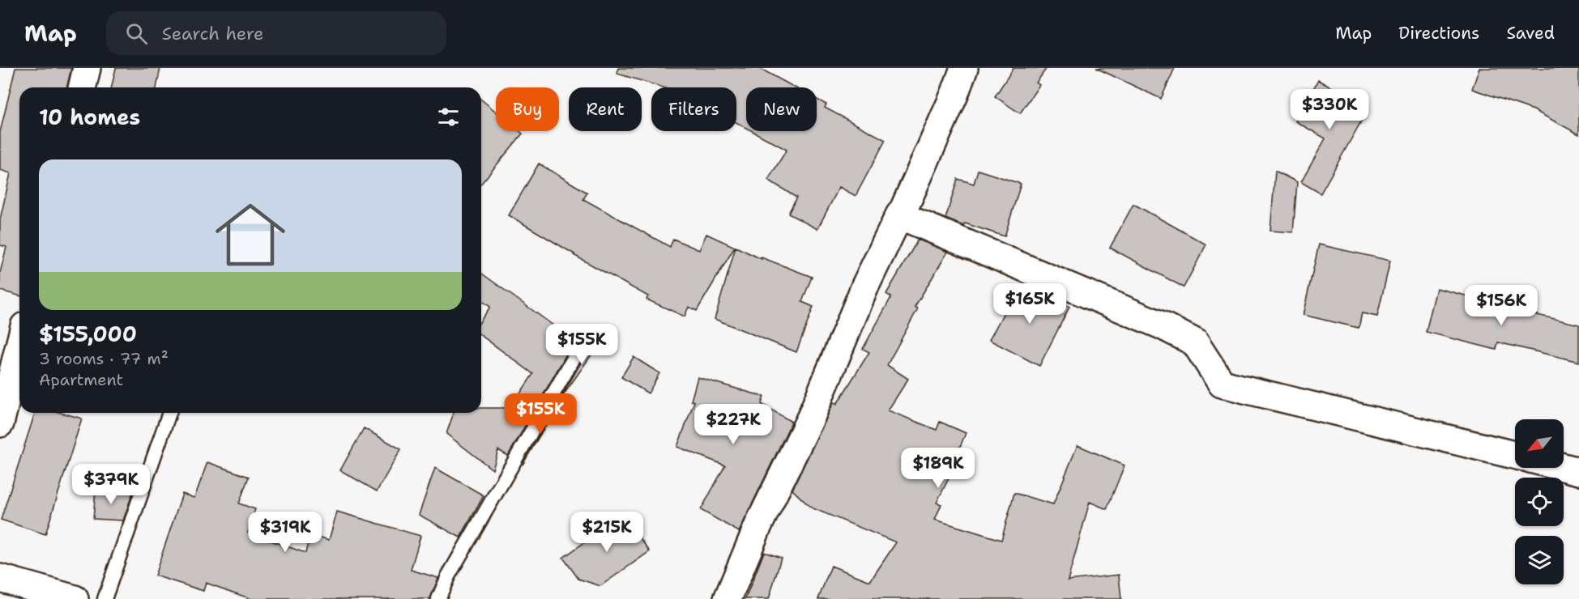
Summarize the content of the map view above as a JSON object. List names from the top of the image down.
{
  "north": "bottom left",
  "page": {
    "header": "Map",
    "search": "Search here",
    "nav": ["Map", "Directions", "Saved"],
    "chip": [
      "Buy",
      "Rent",
      "Filters",
      "New"
    ],
    "heading": "10 homes",
    "price": [
      "$330K",
      "$165K",
      "$156K",
      "$155K",
      "$155K",
      "$227K",
      "$189K",
      "$379K",
      "$319K",
      "$215K"
    ],
    "list": [
      {
        "name": "$155,000",
        "note": "3 rooms · 77 m² · Apartment"
      }
    ]
  }
}
